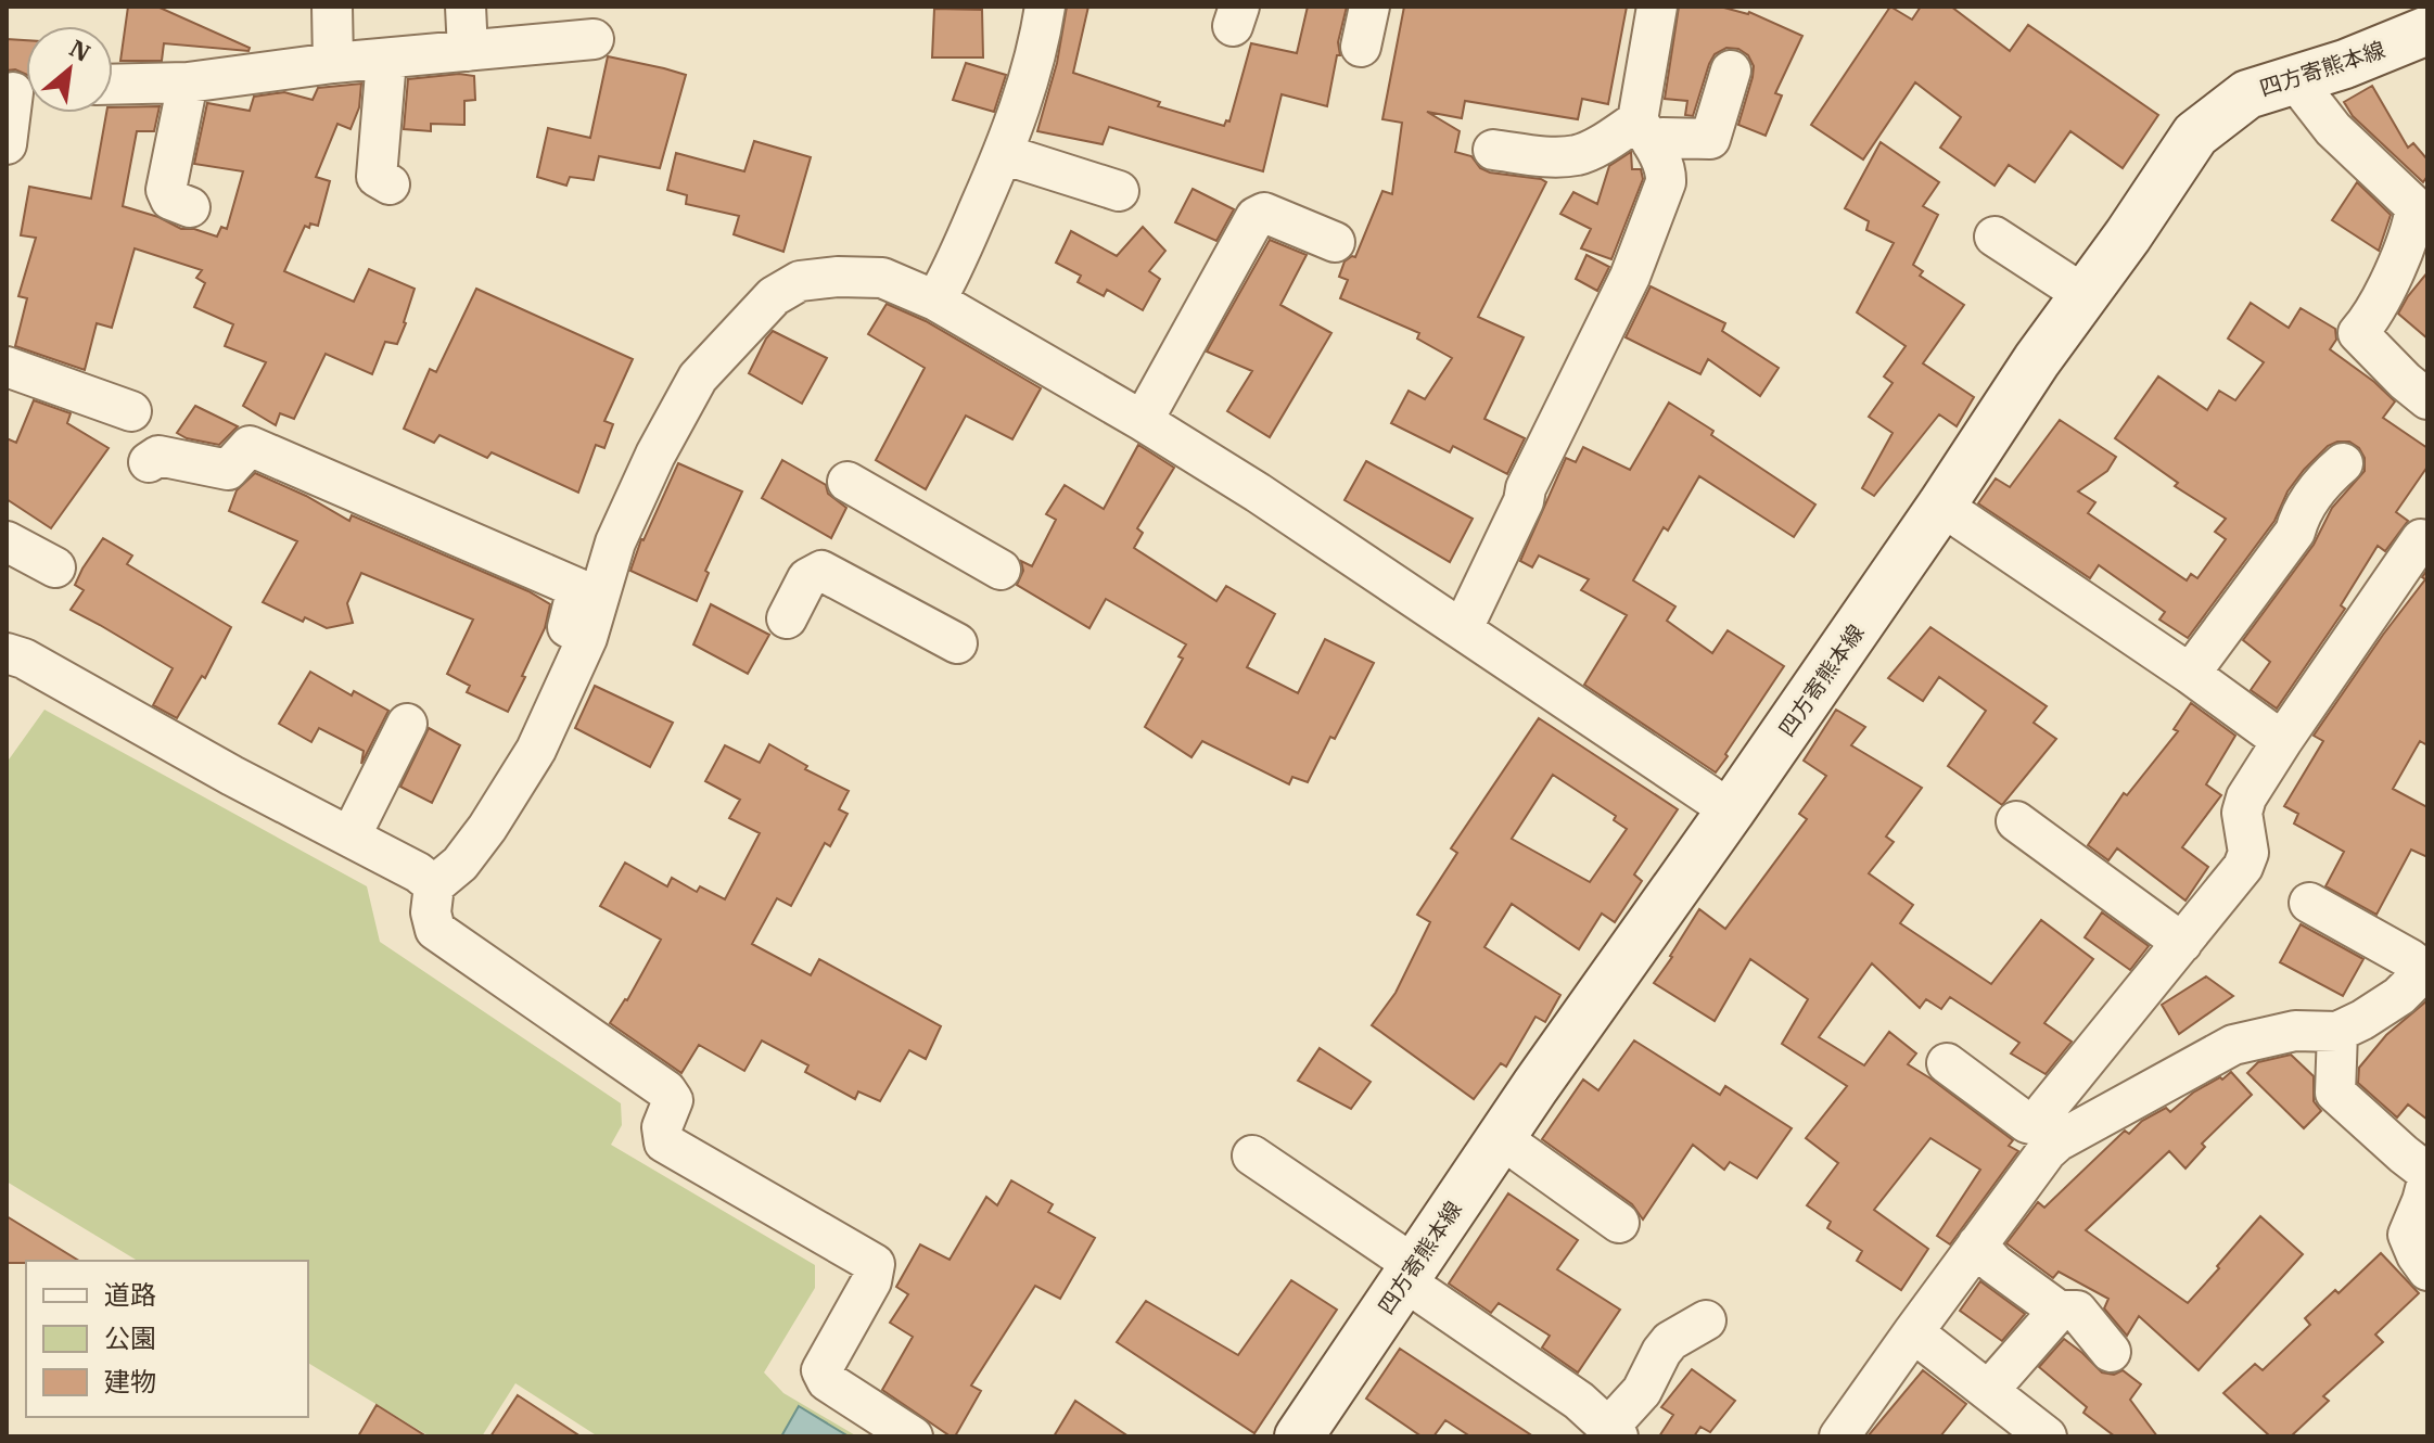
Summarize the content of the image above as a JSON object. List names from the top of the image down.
{
  "streets": {
    "main road": ["四方寄熊本線"]
  },
  "legend": ["道路", "公園", "建物"],
  "north": "top right"
}
